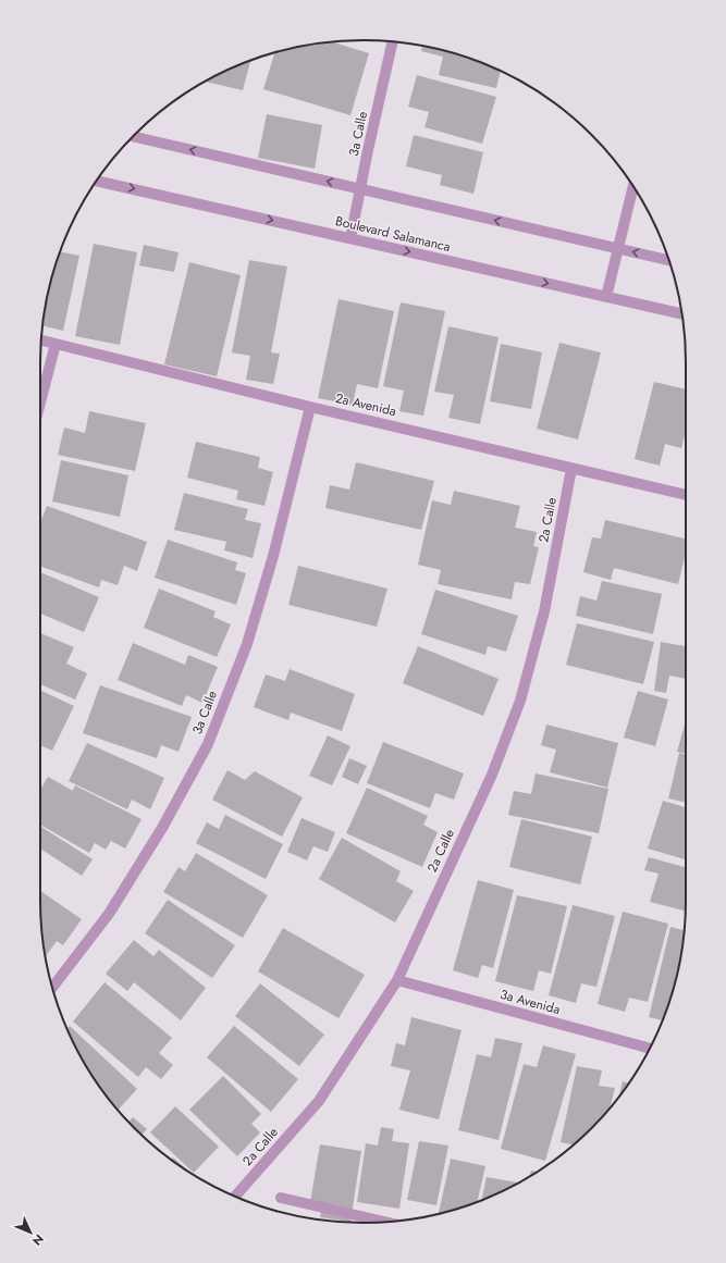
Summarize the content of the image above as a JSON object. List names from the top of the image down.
{
  "streets": {
    "street": [
      "3a Calle",
      "Boulevard Salamanca",
      "2a Avenida",
      "2a Calle",
      "3a Avenida"
    ]
  },
  "crossings": [
    ["3a Calle", "Boulevard Salamanca"],
    ["3a Calle", "2a Avenida"],
    ["2a Avenida", "2a Calle"],
    ["2a Calle", "3a Avenida"]
  ],
  "north": "bottom right"
}
